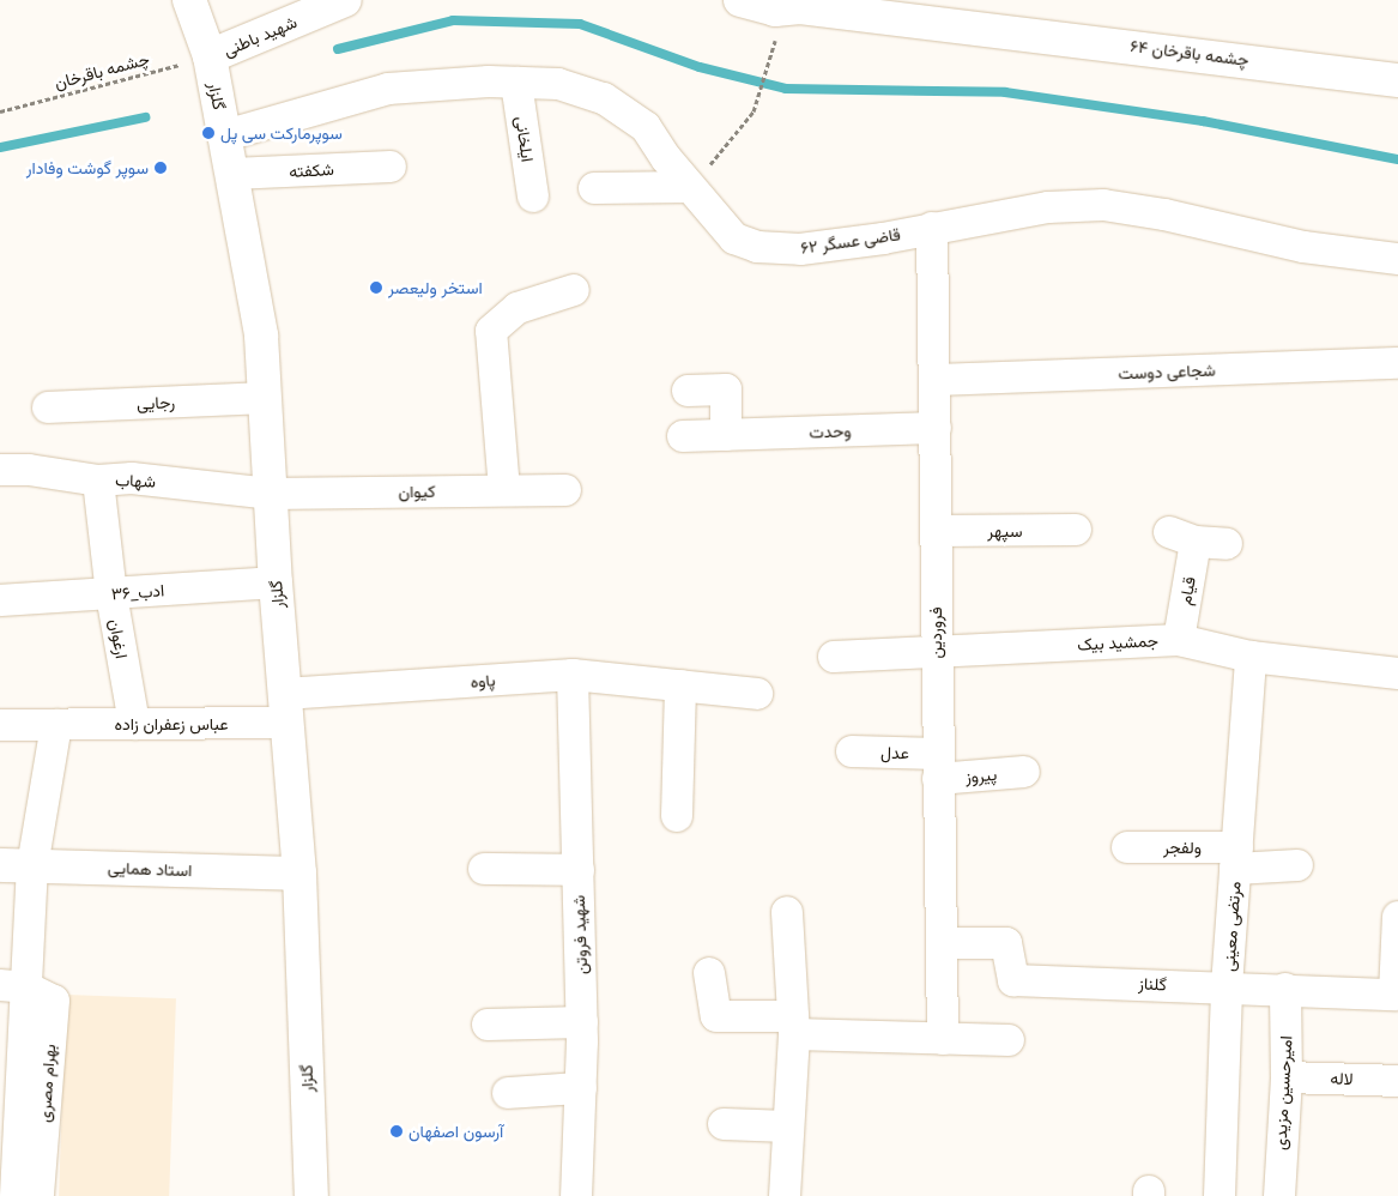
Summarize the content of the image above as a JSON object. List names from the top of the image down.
{
  "streets": {
    "street": [
      "شهید باطنی",
      "چشمه باقرخان ۶۴",
      "گلزار",
      "ایلخانی",
      "شکفته",
      "قاضی عسگر ۶۲",
      "شجاعی دوست",
      "رجایی",
      "وحدت",
      "شهاب",
      "کیوان",
      "سپهر",
      "قیام",
      "۳۶_ادب",
      "فروردین",
      "ارغوان",
      "جمشید بیک",
      "پاوه",
      "عباس زعفران زاده",
      "عدل",
      "پیروز",
      "ولفجر",
      "استاد همایی",
      "مرتضی معینی",
      "شهید فروتن",
      "گلناز",
      "لاله",
      "بهرام مصری",
      "امیرحسین مزیدی"
    ],
    "path": ["چشمه باقرخان"]
  },
  "crossings": [
    ["شهید باطنی", "چشمه باقرخان"],
    ["شهید باطنی", "گلزار"],
    ["چشمه باقرخان", "گلزار"],
    ["گلزار", "شکفته"],
    ["گلزار", "قاضی عسگر ۶۲"],
    ["گلزار", "رجایی"],
    ["گلزار", "شهاب"],
    ["گلزار", "کیوان"],
    ["گلزار", "۳۶_ادب"],
    ["گلزار", "پاوه"],
    ["گلزار", "عباس زعفران زاده"],
    ["گلزار", "استاد همایی"],
    ["ایلخانی", "قاضی عسگر ۶۲"],
    ["قاضی عسگر ۶۲", "فروردین"],
    ["شجاعی دوست", "فروردین"],
    ["وحدت", "فروردین"],
    ["شهاب", "کیوان"],
    ["شهاب", "ارغوان"],
    ["سپهر", "فروردین"],
    ["قیام", "جمشید بیک"],
    ["۳۶_ادب", "ارغوان"],
    ["فروردین", "جمشید بیک"],
    ["فروردین", "عدل"],
    ["فروردین", "پیروز"],
    ["فروردین", "گلناز"],
    ["ارغوان", "عباس زعفران زاده"],
    ["جمشید بیک", "مرتضی معینی"],
    ["پاوه", "عباس زعفران زاده"],
    ["پاوه", "شهید فروتن"],
    ["عدل", "پیروز"],
    ["ولفجر", "مرتضی معینی"],
    ["استاد همایی", "بهرام مصری"],
    ["مرتضی معینی", "گلناز"],
    ["گلناز", "امیرحسین مزیدی"],
    ["لاله", "امیرحسین مزیدی"]
  ],
  "places": [
    "سوپرمارکت سی پل",
    "سوپر گوشت وفادار",
    "استخر ولیعصر",
    "آرسون اصفهان"
  ]
}
